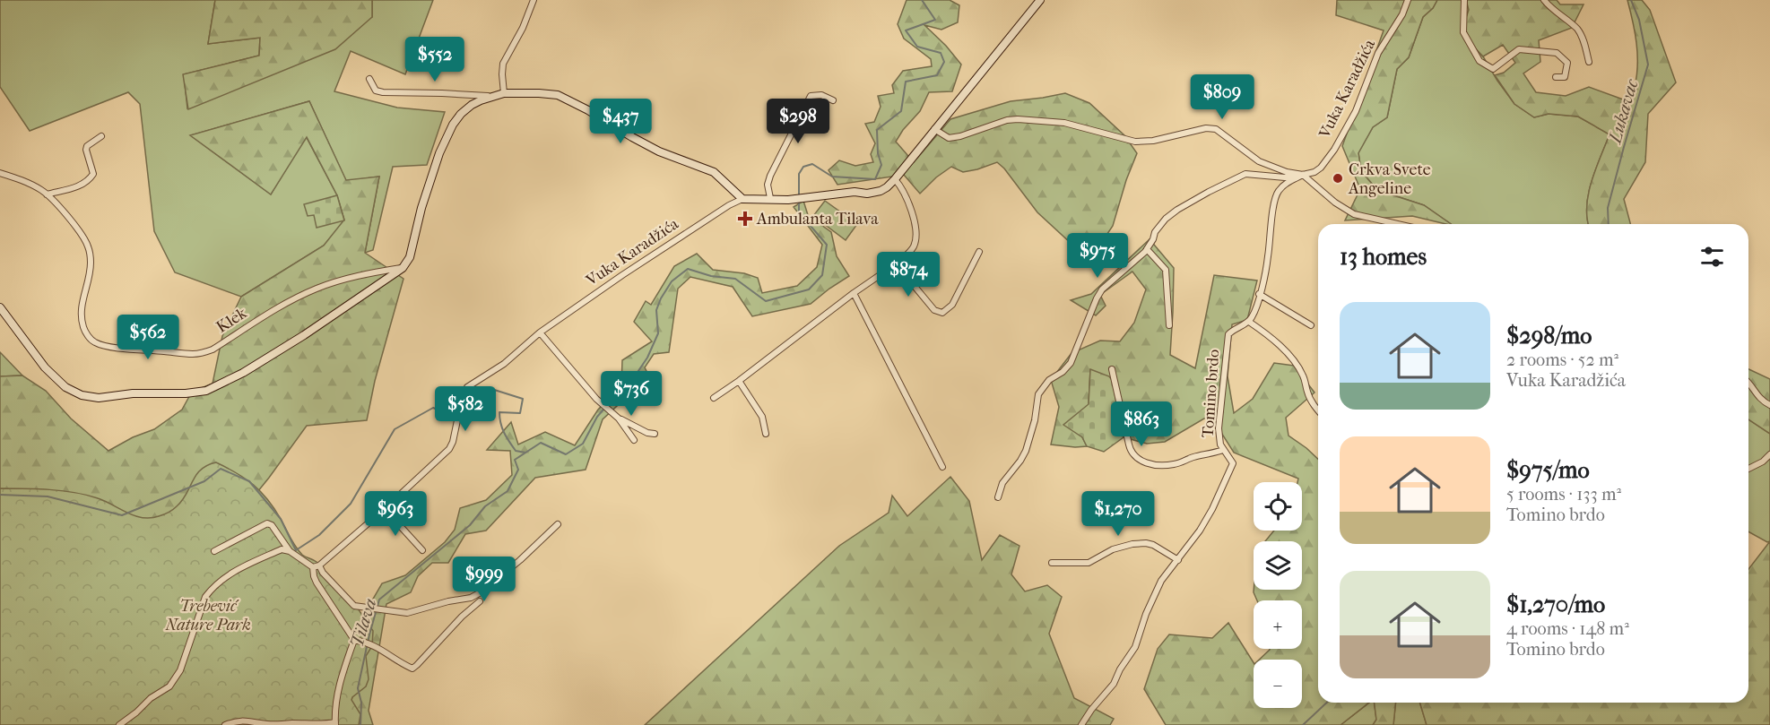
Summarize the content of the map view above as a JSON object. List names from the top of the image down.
{
  "streets": {
    "street": ["Vuka Karadžića", "Klek", "Tomino brdo"]
  },
  "water": ["Lukavac", "Tilava"],
  "parks": ["Trebević Nature Park"],
  "places": {
    "other": ["Crkva Svete Angeline"],
    "health": ["Ambulanta Tilava"]
  },
  "page": {
    "price": [
      "$552",
      "$809",
      "$437",
      "$298",
      "$975",
      "$874",
      "$562",
      "$736",
      "$582",
      "$863",
      "$963",
      "$1,270",
      "$999"
    ],
    "heading": "13 homes",
    "list": [
      {
        "name": "$298/mo",
        "note": "2 rooms · 52 m² · Vuka Karadžića"
      },
      {
        "name": "$975/mo",
        "note": "5 rooms · 133 m² · Tomino brdo"
      },
      {
        "name": "$1,270/mo",
        "note": "4 rooms · 148 m² · Tomino brdo"
      }
    ],
    "map_buttons": ["+", "−"]
  }
}
